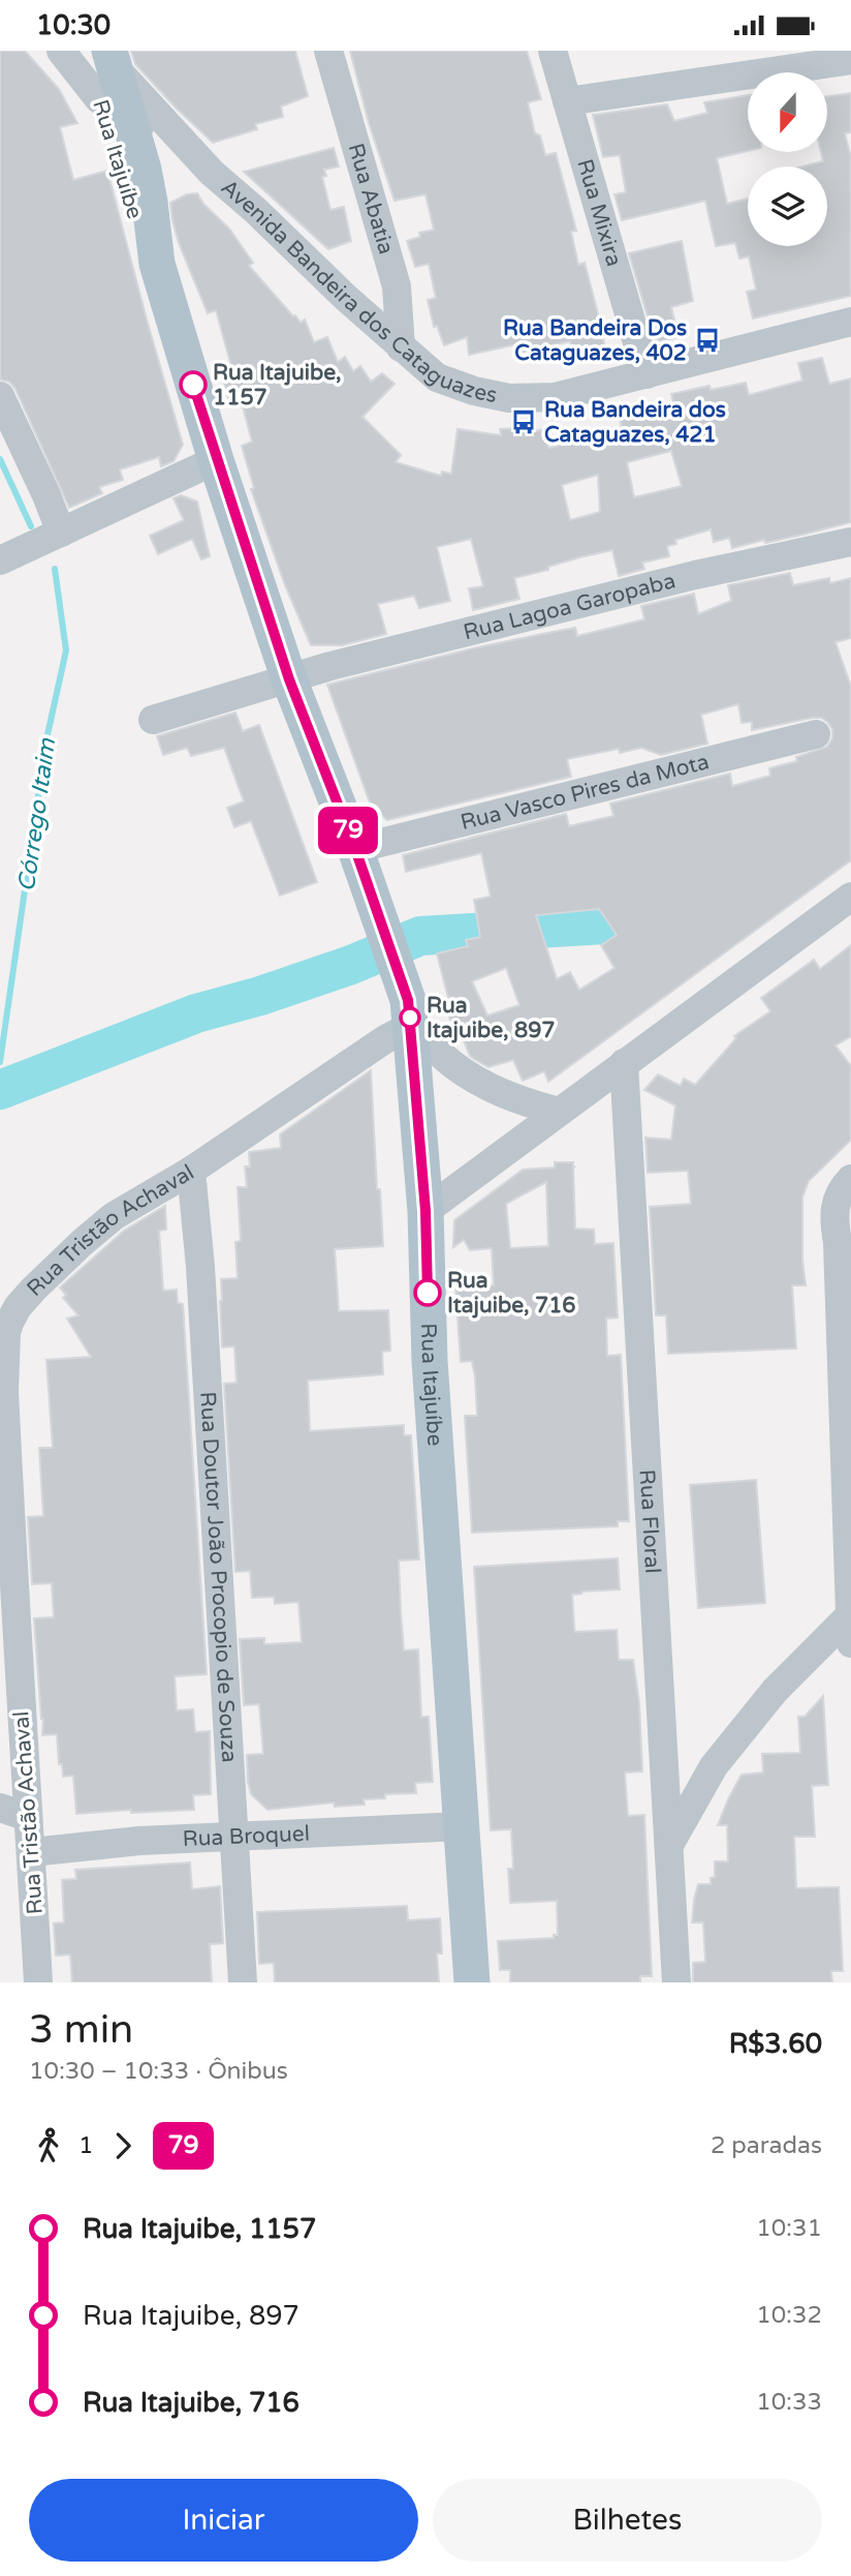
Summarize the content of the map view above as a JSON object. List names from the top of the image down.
{
  "streets": {
    "main road": ["Rua Itajuíbe"],
    "street": [
      "Rua Abatia",
      "Rua Mixira",
      "Avenida Bandeira dos Cataguazes",
      "Rua Lagoa Garopaba",
      "Rua Vasco Pires da Mota",
      "Rua Tristão Achaval",
      "Rua Floral",
      "Rua Doutor João Procopio de Souza",
      "Rua Broquel"
    ]
  },
  "crossings": [
    ["Rua Itajuíbe", "Avenida Bandeira dos Cataguazes"],
    ["Rua Itajuíbe", "Rua Lagoa Garopaba"],
    ["Rua Itajuíbe", "Rua Vasco Pires da Mota"],
    ["Rua Itajuíbe", "Rua Tristão Achaval"],
    ["Rua Itajuíbe", "Rua Broquel"],
    ["Rua Abatia", "Avenida Bandeira dos Cataguazes"],
    ["Rua Mixira", "Avenida Bandeira dos Cataguazes"],
    ["Rua Tristão Achaval", "Rua Doutor João Procopio de Souza"],
    ["Rua Tristão Achaval", "Rua Broquel"],
    ["Rua Doutor João Procopio de Souza", "Rua Broquel"]
  ],
  "water": ["Córrego Itaim"],
  "places": {
    "bus stop": ["Rua Bandeira Dos Cataguazes, 402", "Rua Bandeira dos Cataguazes, 421"],
    "other": ["Rua Itajuibe, 1157", "Rua Itajuibe, 897", "Rua Itajuibe, 716"]
  },
  "lines": ["bus line 79"],
  "north": "bottom",
  "page": {
    "status": "10:30",
    "on_map": "79",
    "heading": ["3 min", "10:30 – 10:33 · Ônibus", "R$3.60"],
    "legs": ["1", "79", "2 paradas"],
    "list": [
      {
        "name": "Rua Itajuibe, 1157",
        "value": "10:31"
      },
      {
        "name": "Rua Itajuibe, 897",
        "value": "10:32"
      },
      {
        "name": "Rua Itajuibe, 716",
        "value": "10:33"
      }
    ],
    "buttons": ["Iniciar", "Bilhetes"]
  }
}
